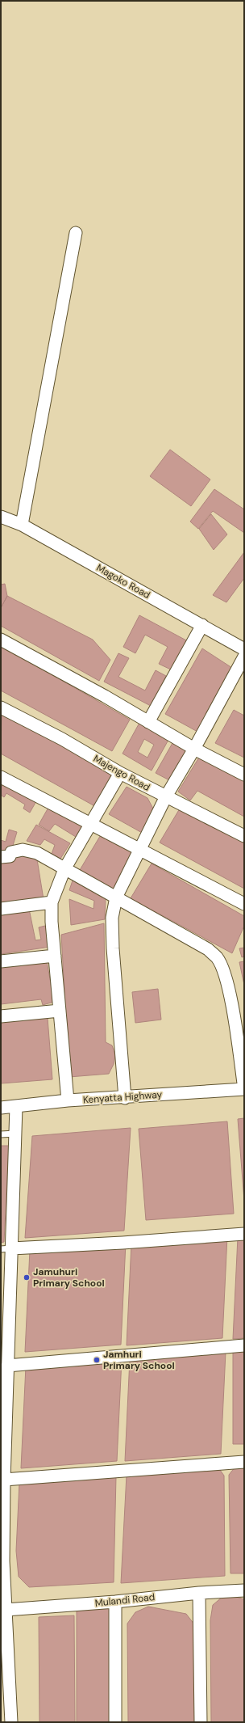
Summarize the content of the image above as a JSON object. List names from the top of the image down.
{
  "streets": {
    "street": [
      "Magoko Road",
      "Majengo Road",
      "Kenyatta Highway",
      "Mulandi Road"
    ]
  },
  "places": ["Jamuhuri Primary School", "Jamhuri Primary School"]
}
